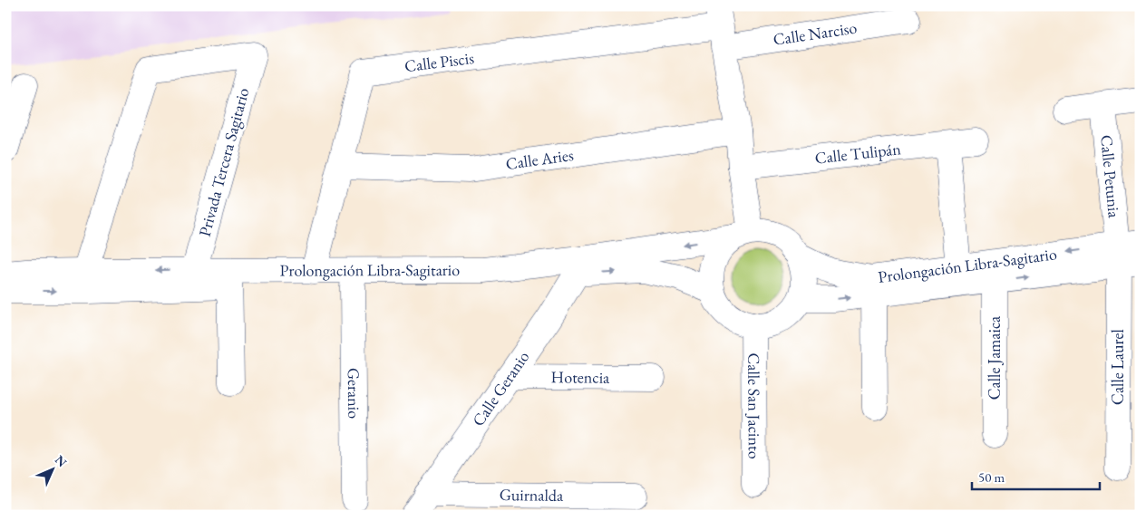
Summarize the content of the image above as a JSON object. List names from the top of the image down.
{
  "streets": {
    "street": [
      "Calle Narciso",
      "Calle Piscis",
      "Calle Tulipán",
      "Calle Aries",
      "Privada Tercera Sagitario",
      "Calle Petunia",
      "Prolongación Libra-Sagitario",
      "Calle Jamaica",
      "Calle Laurel",
      "Hotencia",
      "Calle Geranio",
      "Geranio",
      "Calle San Jacinto",
      "Guirnalda"
    ]
  },
  "crossings": [
    ["Calle Narciso", "Calle Piscis"],
    ["Calle Piscis", "Calle Aries"],
    ["Calle Piscis", "Prolongación Libra-Sagitario"],
    ["Privada Tercera Sagitario", "Prolongación Libra-Sagitario"],
    ["Calle Petunia", "Prolongación Libra-Sagitario"],
    ["Calle Petunia", "Calle Laurel"],
    ["Prolongación Libra-Sagitario", "Calle Jamaica"],
    ["Prolongación Libra-Sagitario", "Calle Laurel"],
    ["Prolongación Libra-Sagitario", "Calle Geranio"],
    ["Prolongación Libra-Sagitario", "Geranio"],
    ["Prolongación Libra-Sagitario", "Calle San Jacinto"],
    ["Hotencia", "Calle Geranio"],
    ["Calle Geranio", "Guirnalda"]
  ],
  "scale_bar": "50 m",
  "north": "top right"
}
